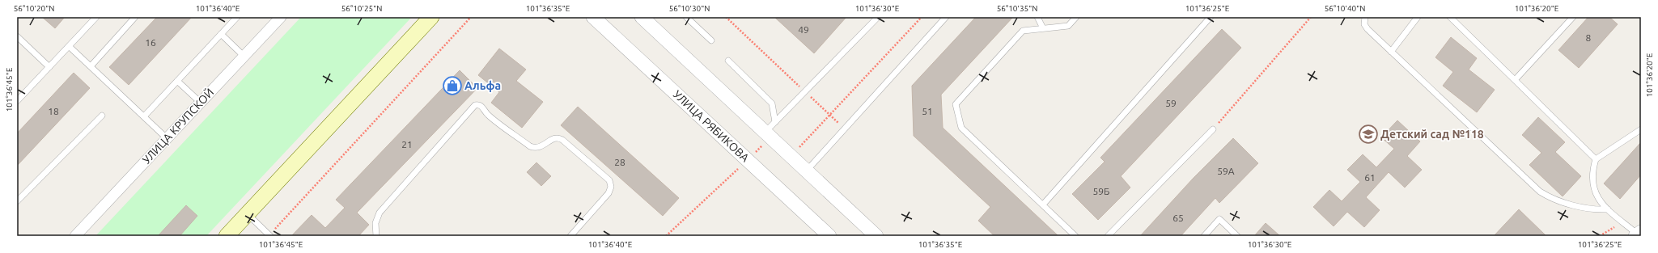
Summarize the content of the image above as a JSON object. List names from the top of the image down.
{
  "streets": {
    "street": ["УЛИЦА КРУПСКОЙ", "УЛИЦА РЯБИКОВА"]
  },
  "places": {
    "shop": ["Альфа"],
    "school or university": ["Детский сад №118"]
  },
  "house_numbers": [
    "49",
    "8",
    "16",
    "59",
    "18",
    "51",
    "21",
    "28",
    "59А",
    "61",
    "59Б",
    "65"
  ],
  "coordinates": [
    "56°10'20\"N",
    "101°36'40\"E",
    "56°10'25\"N",
    "101°36'35\"E",
    "56°10'30\"N",
    "101°36'30\"E",
    "56°10'35\"N",
    "101°36'25\"E",
    "56°10'40\"N",
    "101°36'20\"E",
    "101°36'45\"E"
  ]
}
